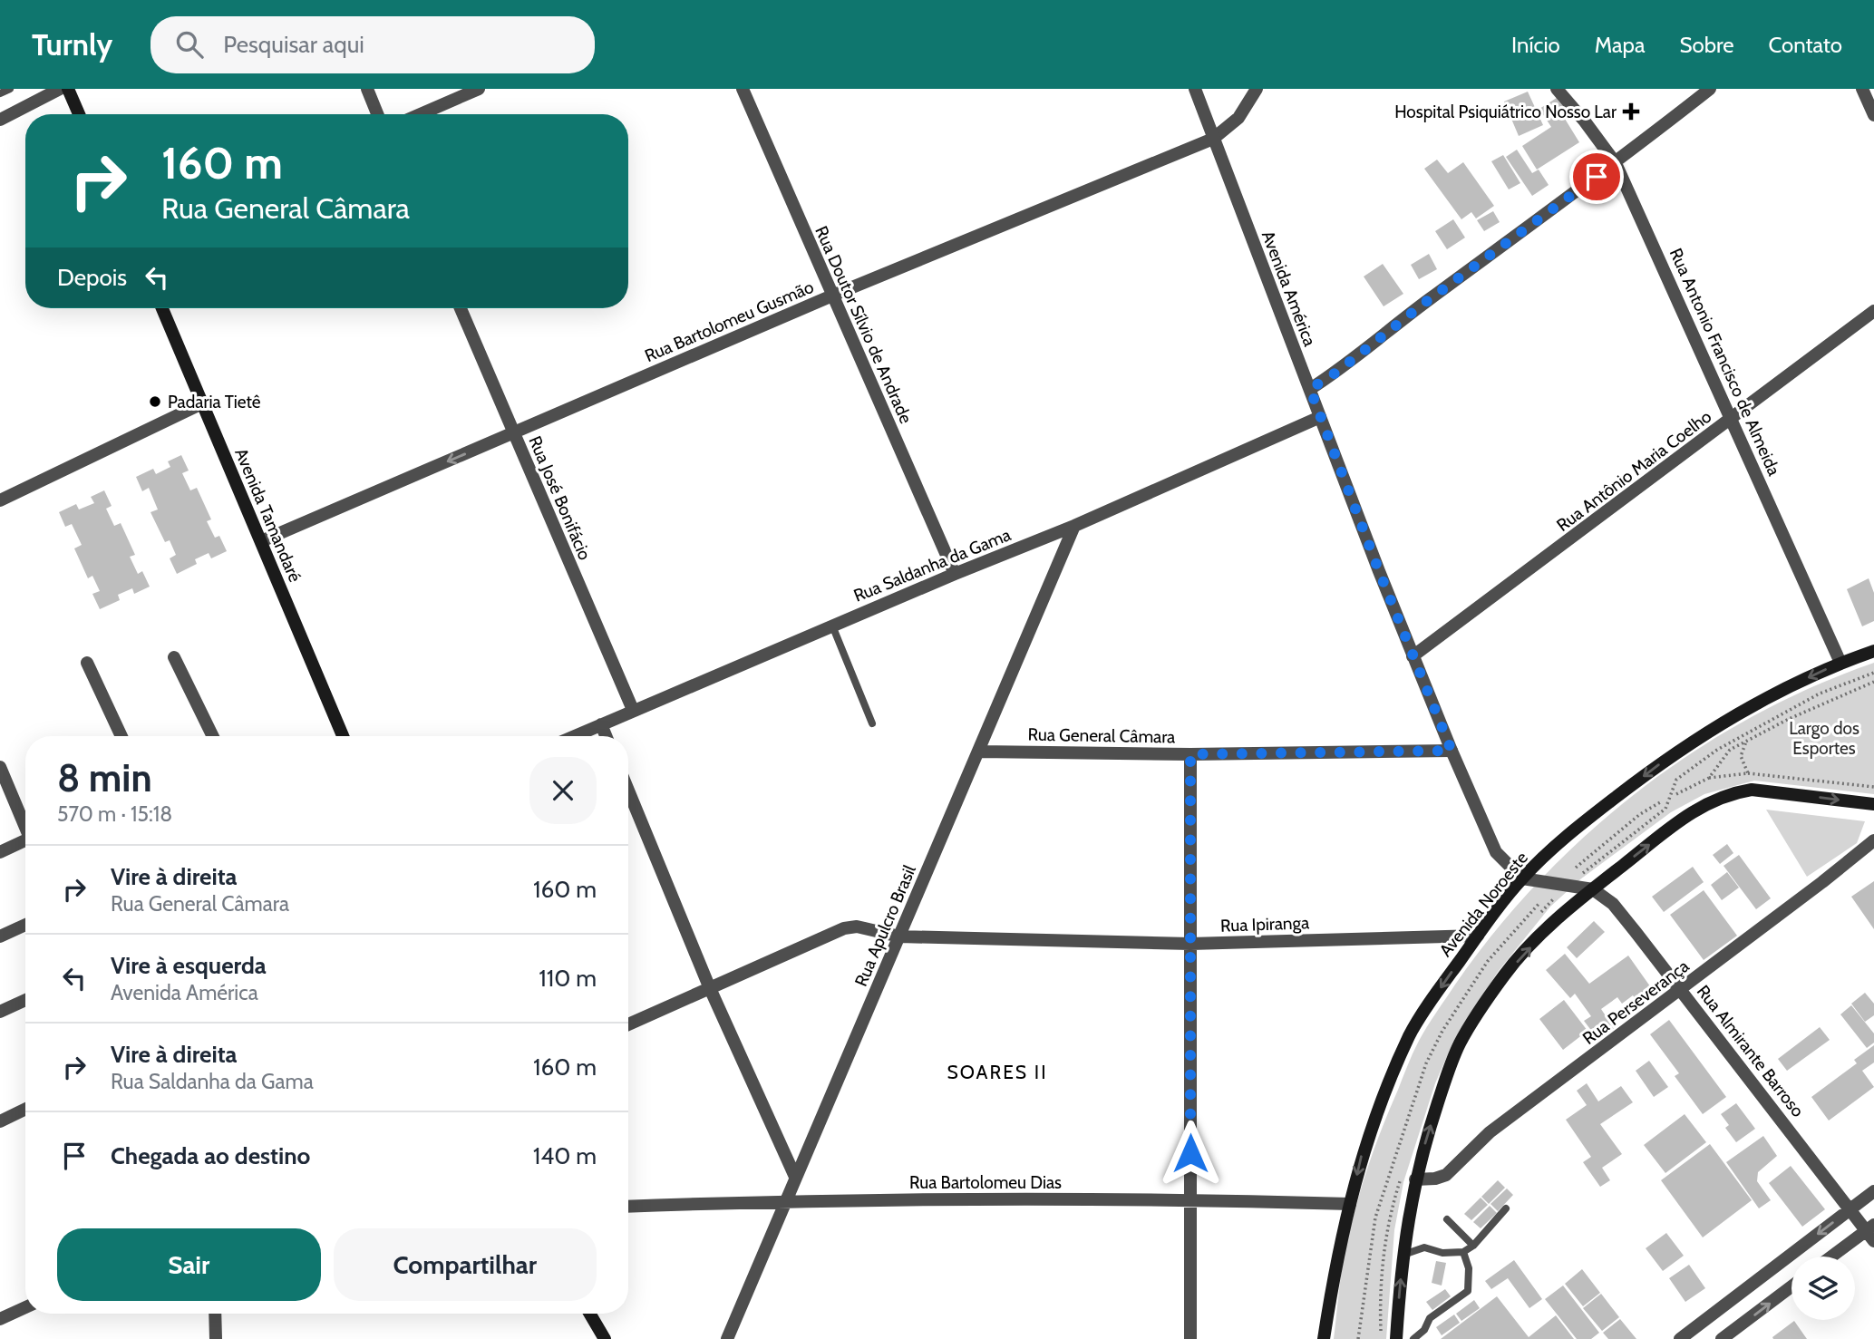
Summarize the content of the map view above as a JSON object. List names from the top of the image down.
{
  "streets": {
    "main road": ["Avenida Tamandaré", "Avenida Noroeste"],
    "street": [
      "Avenida América",
      "Rua Bartolomeu Gusmão",
      "Rua Doutor Sílvio de Andrade",
      "Rua Antonio Francisco de Almeida",
      "Rua Antônio Maria Coelho",
      "Rua José Bonifácio",
      "Rua Saldanha da Gama",
      "Rua General Câmara",
      "Rua Ipiranga",
      "Rua Apulcro Brasil",
      "Rua Perseverança",
      "Rua Almirante Barroso",
      "Rua Bartolomeu Dias"
    ]
  },
  "crossings": [
    ["Avenida América", "Rua Bartolomeu Gusmão"],
    ["Avenida América", "Rua Antônio Maria Coelho"],
    ["Avenida América", "Rua Saldanha da Gama"],
    ["Avenida América", "Rua General Câmara"],
    ["Avenida América", "Avenida Noroeste"],
    ["Rua Bartolomeu Gusmão", "Rua Doutor Sílvio de Andrade"],
    ["Rua Bartolomeu Gusmão", "Rua José Bonifácio"],
    ["Rua Bartolomeu Gusmão", "Avenida Tamandaré"],
    ["Rua Doutor Sílvio de Andrade", "Rua Saldanha da Gama"],
    ["Rua Antonio Francisco de Almeida", "Rua Antônio Maria Coelho"],
    ["Rua Antonio Francisco de Almeida", "Avenida Noroeste"],
    ["Rua José Bonifácio", "Rua Saldanha da Gama"],
    ["Rua Saldanha da Gama", "Rua Apulcro Brasil"],
    ["Rua General Câmara", "Rua Apulcro Brasil"],
    ["Avenida Noroeste", "Rua Ipiranga"],
    ["Avenida Noroeste", "Rua Bartolomeu Dias"],
    ["Rua Ipiranga", "Rua Apulcro Brasil"],
    ["Rua Apulcro Brasil", "Rua Bartolomeu Dias"],
    ["Rua Perseverança", "Rua Almirante Barroso"]
  ],
  "districts": ["SOARES II"],
  "parks": ["Largo dos Esportes"],
  "places": {
    "health": ["Hospital Psiquiátrico Nosso Lar"],
    "other": ["Padaria Tietê"]
  },
  "page": {
    "header": "Turnly",
    "search": "Pesquisar aqui",
    "nav": [
      "Início",
      "Mapa",
      "Sobre",
      "Contato"
    ],
    "turn": ["160 m", "Rua General Câmara"],
    "then": "Depois",
    "heading": ["8 min", "570 m · 15:18"],
    "list": [
      {
        "name": "Vire à direita",
        "note": "Rua General Câmara",
        "value": "160 m"
      },
      {
        "name": "Vire à esquerda",
        "note": "Avenida América",
        "value": "110 m"
      },
      {
        "name": "Vire à direita",
        "note": "Rua Saldanha da Gama",
        "value": "160 m"
      },
      {
        "name": "Chegada ao destino",
        "value": "140 m"
      }
    ],
    "buttons": ["Sair", "Compartilhar"]
  }
}
